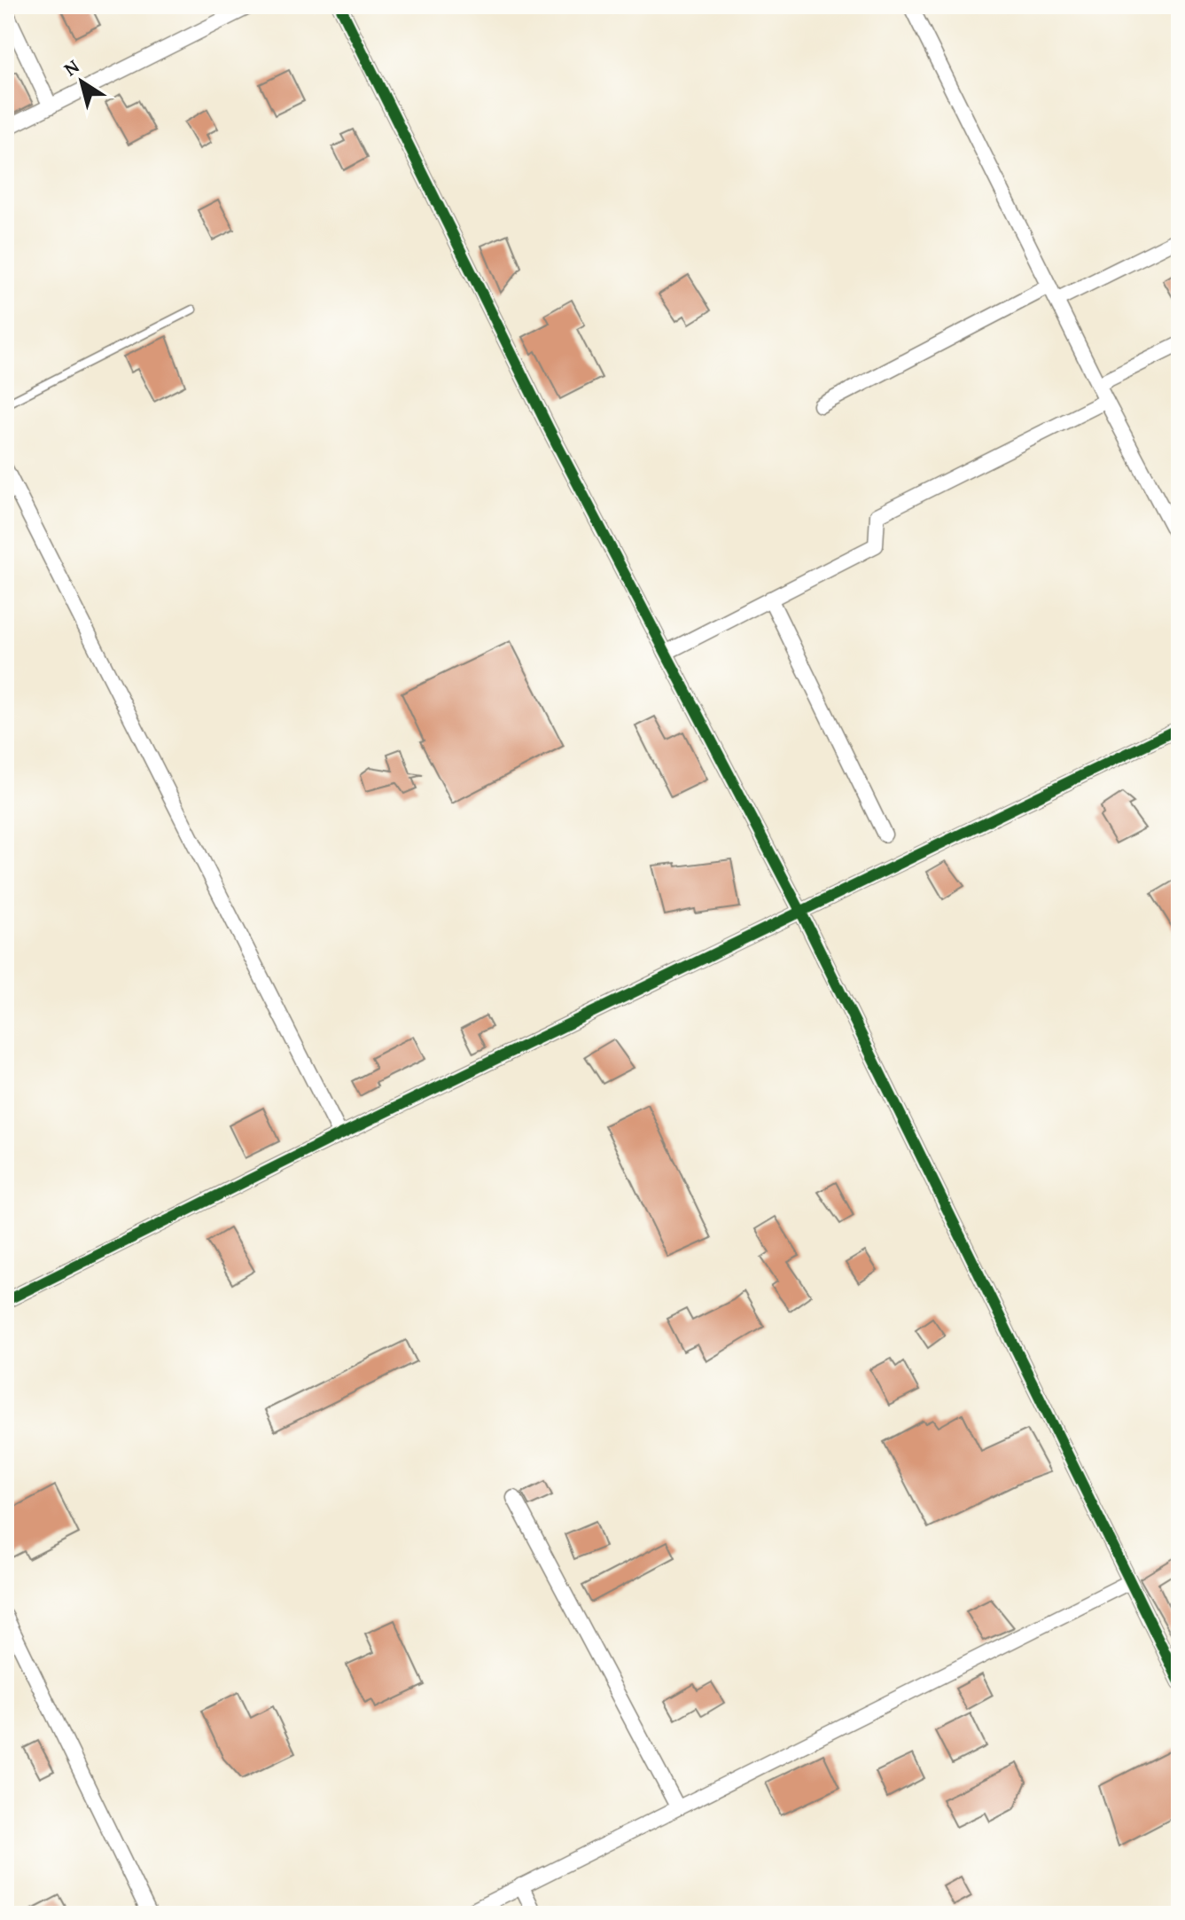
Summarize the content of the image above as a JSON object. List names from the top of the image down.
{
  "north": "top left"
}
